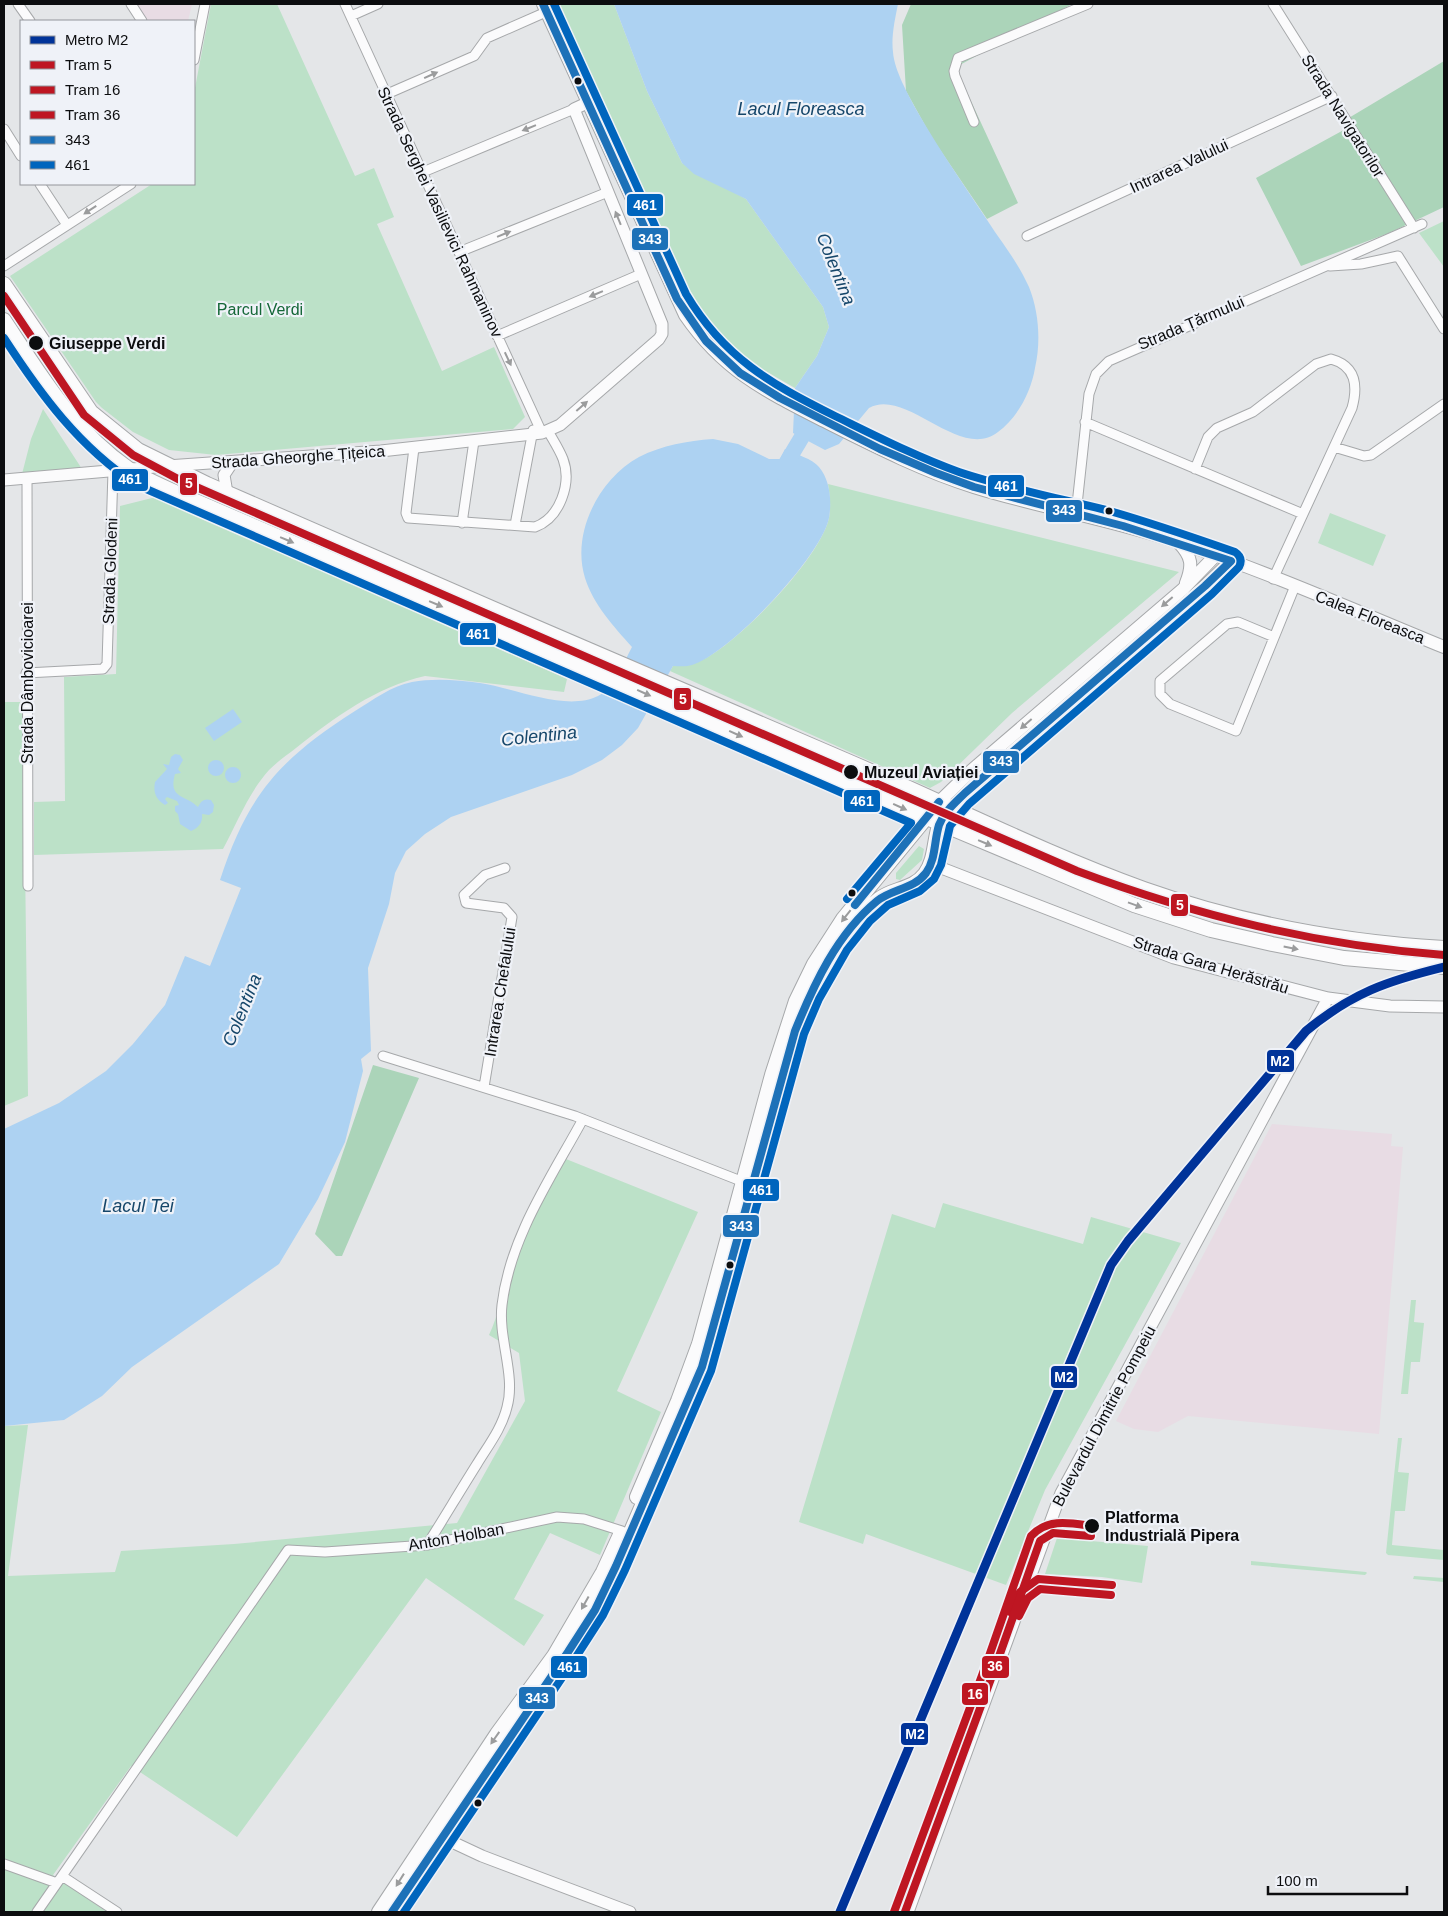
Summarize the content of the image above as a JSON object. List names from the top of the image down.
{
  "streets": {
    "main road": ["Calea Floreasca"],
    "street": [
      "Strada Navigatorilor",
      "Intrarea Valului",
      "Strada Serghei Vasilievici Rahmaninov",
      "Strada Țărmului",
      "Strada Gheorghe Țițeica",
      "Strada Glodeni",
      "Strada Dâmbovicioarei",
      "Strada Gara Herăstrău",
      "Intrarea Chefalului",
      "Bulevardul Dimitrie Pompeiu",
      "Anton Holban"
    ]
  },
  "crossings": [
    ["Strada Navigatorilor", "Intrarea Valului"],
    ["Strada Navigatorilor", "Strada Țărmului"],
    ["Strada Serghei Vasilievici Rahmaninov", "Strada Gheorghe Țițeica"],
    ["Strada Țărmului", "Calea Floreasca"],
    ["Strada Gheorghe Țițeica", "Strada Glodeni"],
    ["Strada Gheorghe Țițeica", "Strada Dâmbovicioarei"],
    ["Strada Glodeni", "Strada Dâmbovicioarei"],
    ["Strada Gara Herăstrău", "Bulevardul Dimitrie Pompeiu"]
  ],
  "water": ["Lacul Floreasca", "Colentina", "Lacul Tei"],
  "parks": ["Parcul Verdi"],
  "places": ["Giuseppe Verdi", "Muzeul Aviației", "Platforma Industrială Pipera"],
  "lines": [
    "transit line 343",
    "transit line 461",
    "tram line 5",
    "metro line M2",
    "tram line 16",
    "tram line 36"
  ],
  "legend": [
    "Metro M2",
    "Tram 5",
    "Tram 16",
    "Tram 36",
    "343",
    "461"
  ],
  "scale_bar": "100 m"
}
